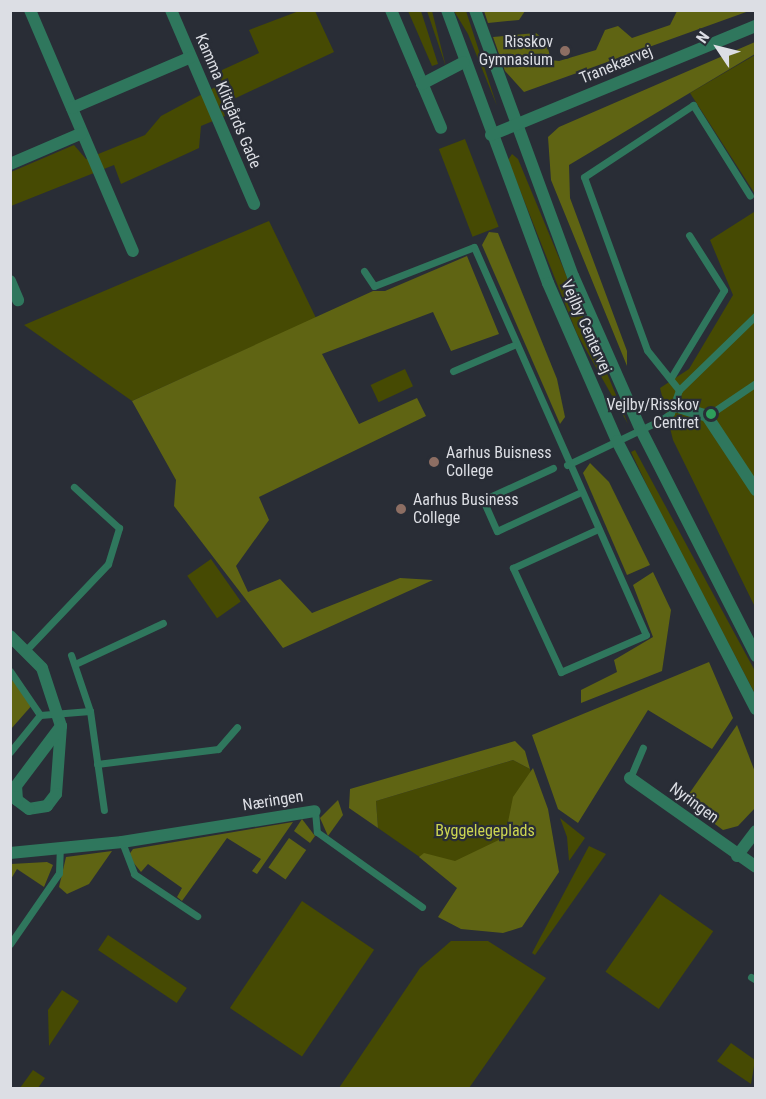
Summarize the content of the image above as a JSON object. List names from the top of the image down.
{
  "streets": {
    "street": [
      "Tranekærvej",
      "Kamma Klitgårds Gade",
      "Vejlby Centervej",
      "Næringen",
      "Nyringen"
    ]
  },
  "crossings": [
    ["Tranekærvej", "Vejlby Centervej"]
  ],
  "parks": ["Byggelegeplads"],
  "places": [
    "Risskov Gymnasium",
    "Vejlby/Risskov Centret",
    "Aarhus Buisness College",
    "Aarhus Business College"
  ],
  "north": "top left"
}
